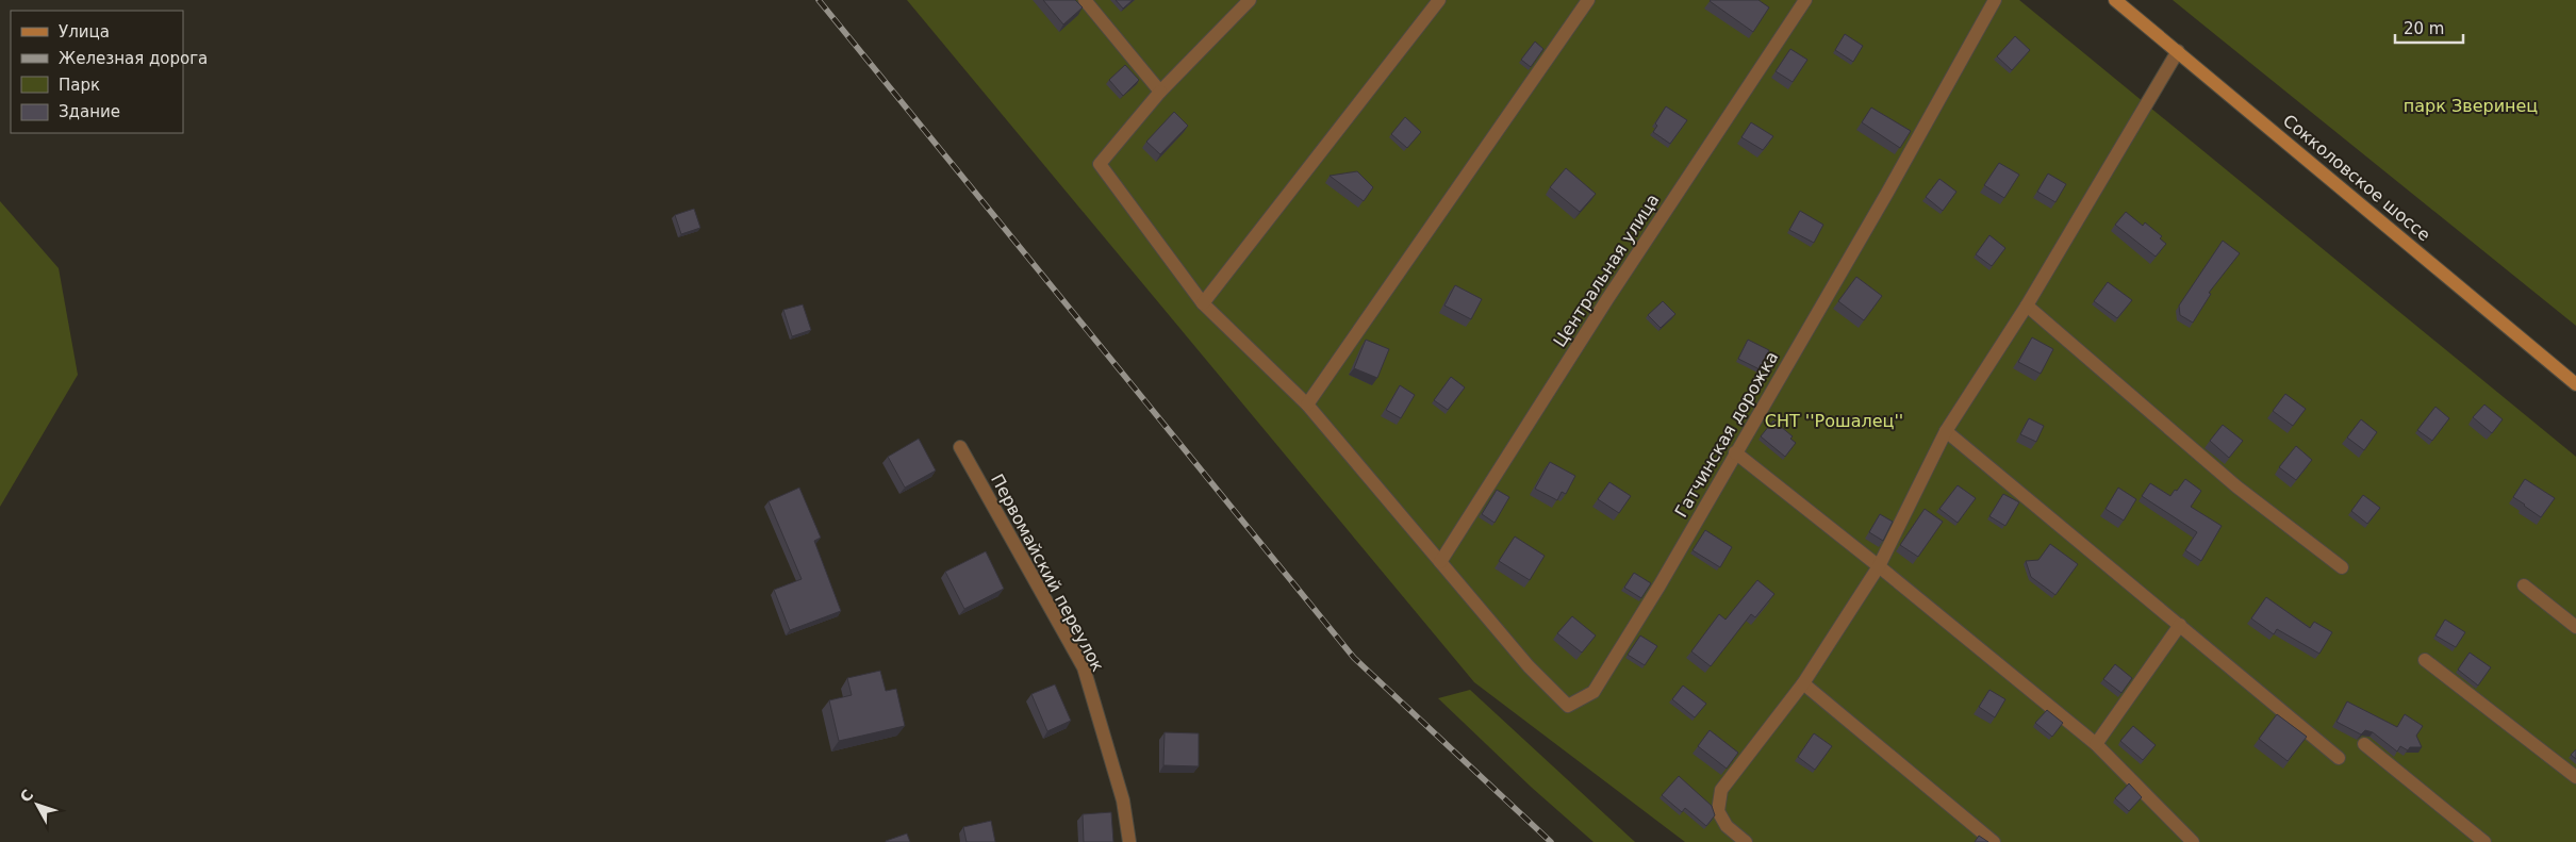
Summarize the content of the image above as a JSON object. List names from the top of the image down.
{
  "streets": {
    "main road": ["Сокколовское шоссе"],
    "street": ["Центральная улица", "Гатчинская дорожка", "Первомайский переулок"]
  },
  "crossings": [
    ["Центральная улица", "Гатчинская дорожка"]
  ],
  "parks": ["парк Зверинец", "СНТ ''Рошалец''"],
  "legend": [
    "Улица",
    "Железная дорога",
    "Парк",
    "Здание"
  ],
  "scale_bar": "20 m",
  "north": "top left"
}
